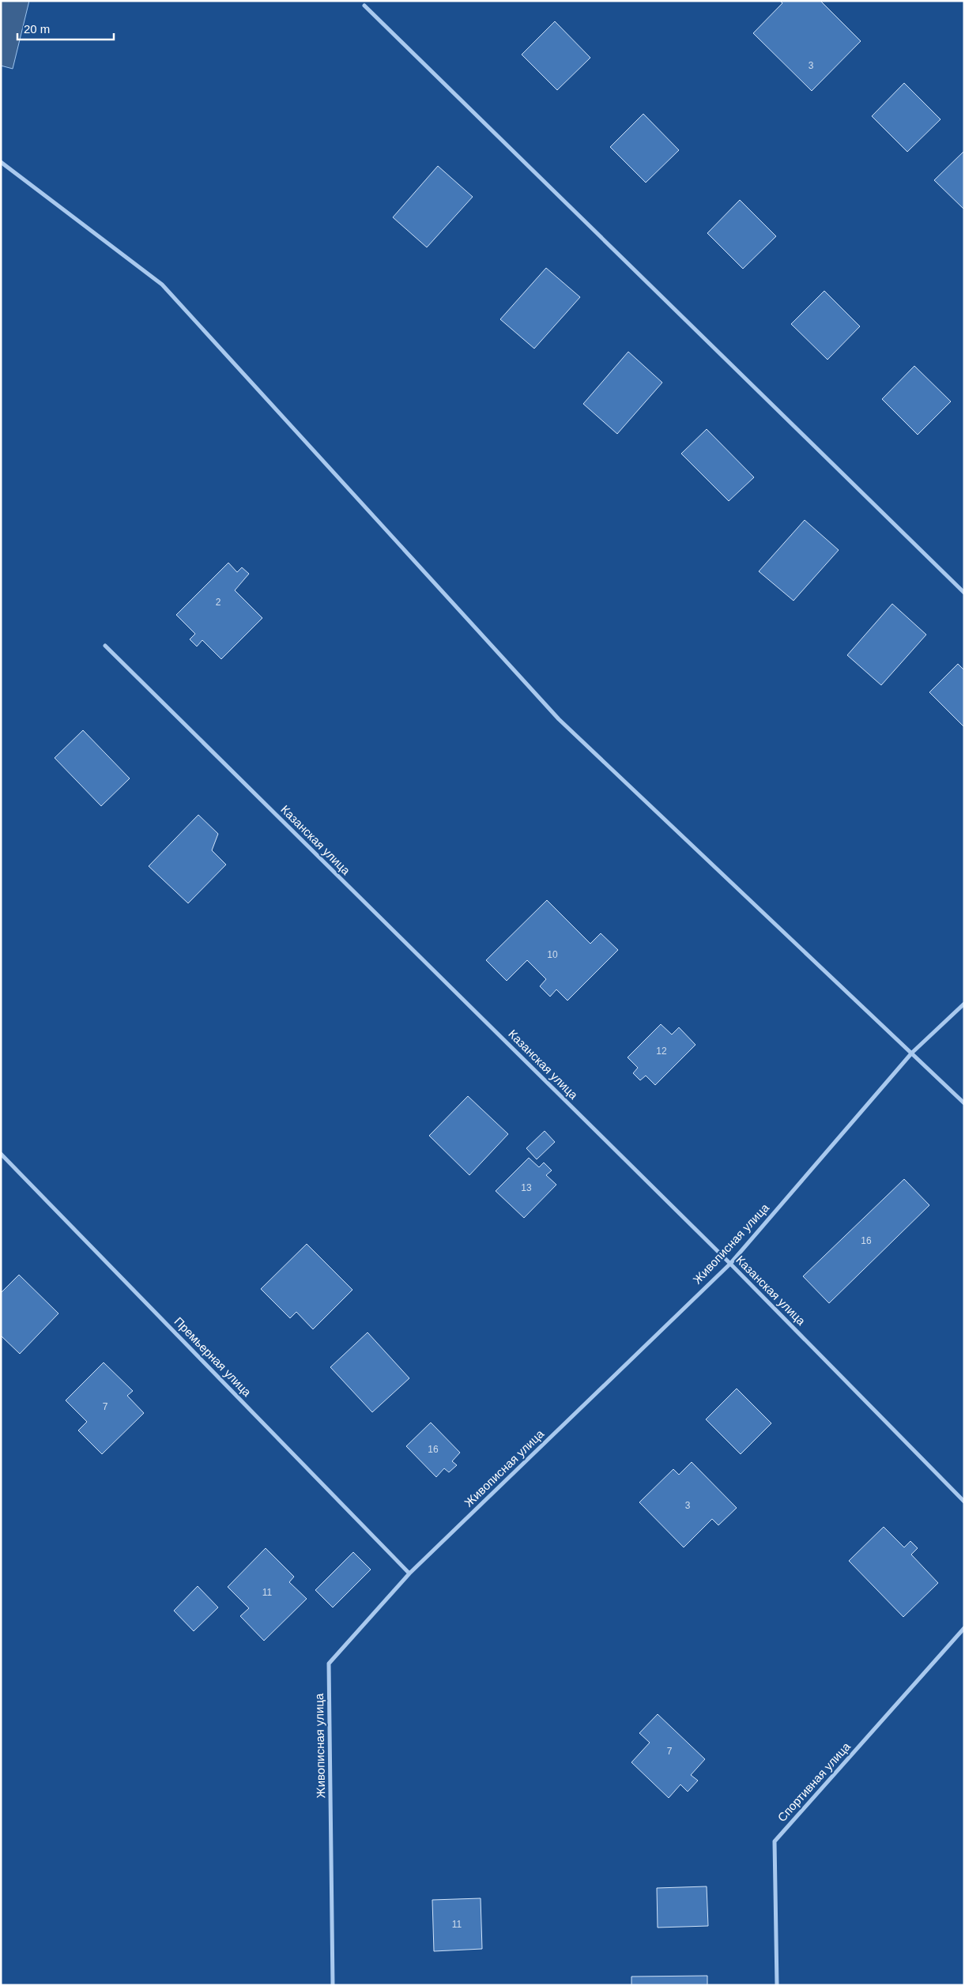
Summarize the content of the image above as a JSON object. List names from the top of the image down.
{
  "streets": {
    "street": [
      "Казанская улица",
      "Живописная улица",
      "Премьерная улица",
      "Спортивная улица"
    ]
  },
  "crossings": [
    ["Казанская улица", "Живописная улица"],
    ["Живописная улица", "Премьерная улица"]
  ],
  "house_numbers": [
    "3",
    "2",
    "10",
    "12",
    "13",
    "16",
    "7",
    "16",
    "3",
    "11",
    "7",
    "11"
  ],
  "scale_bar": "20 m"
}
